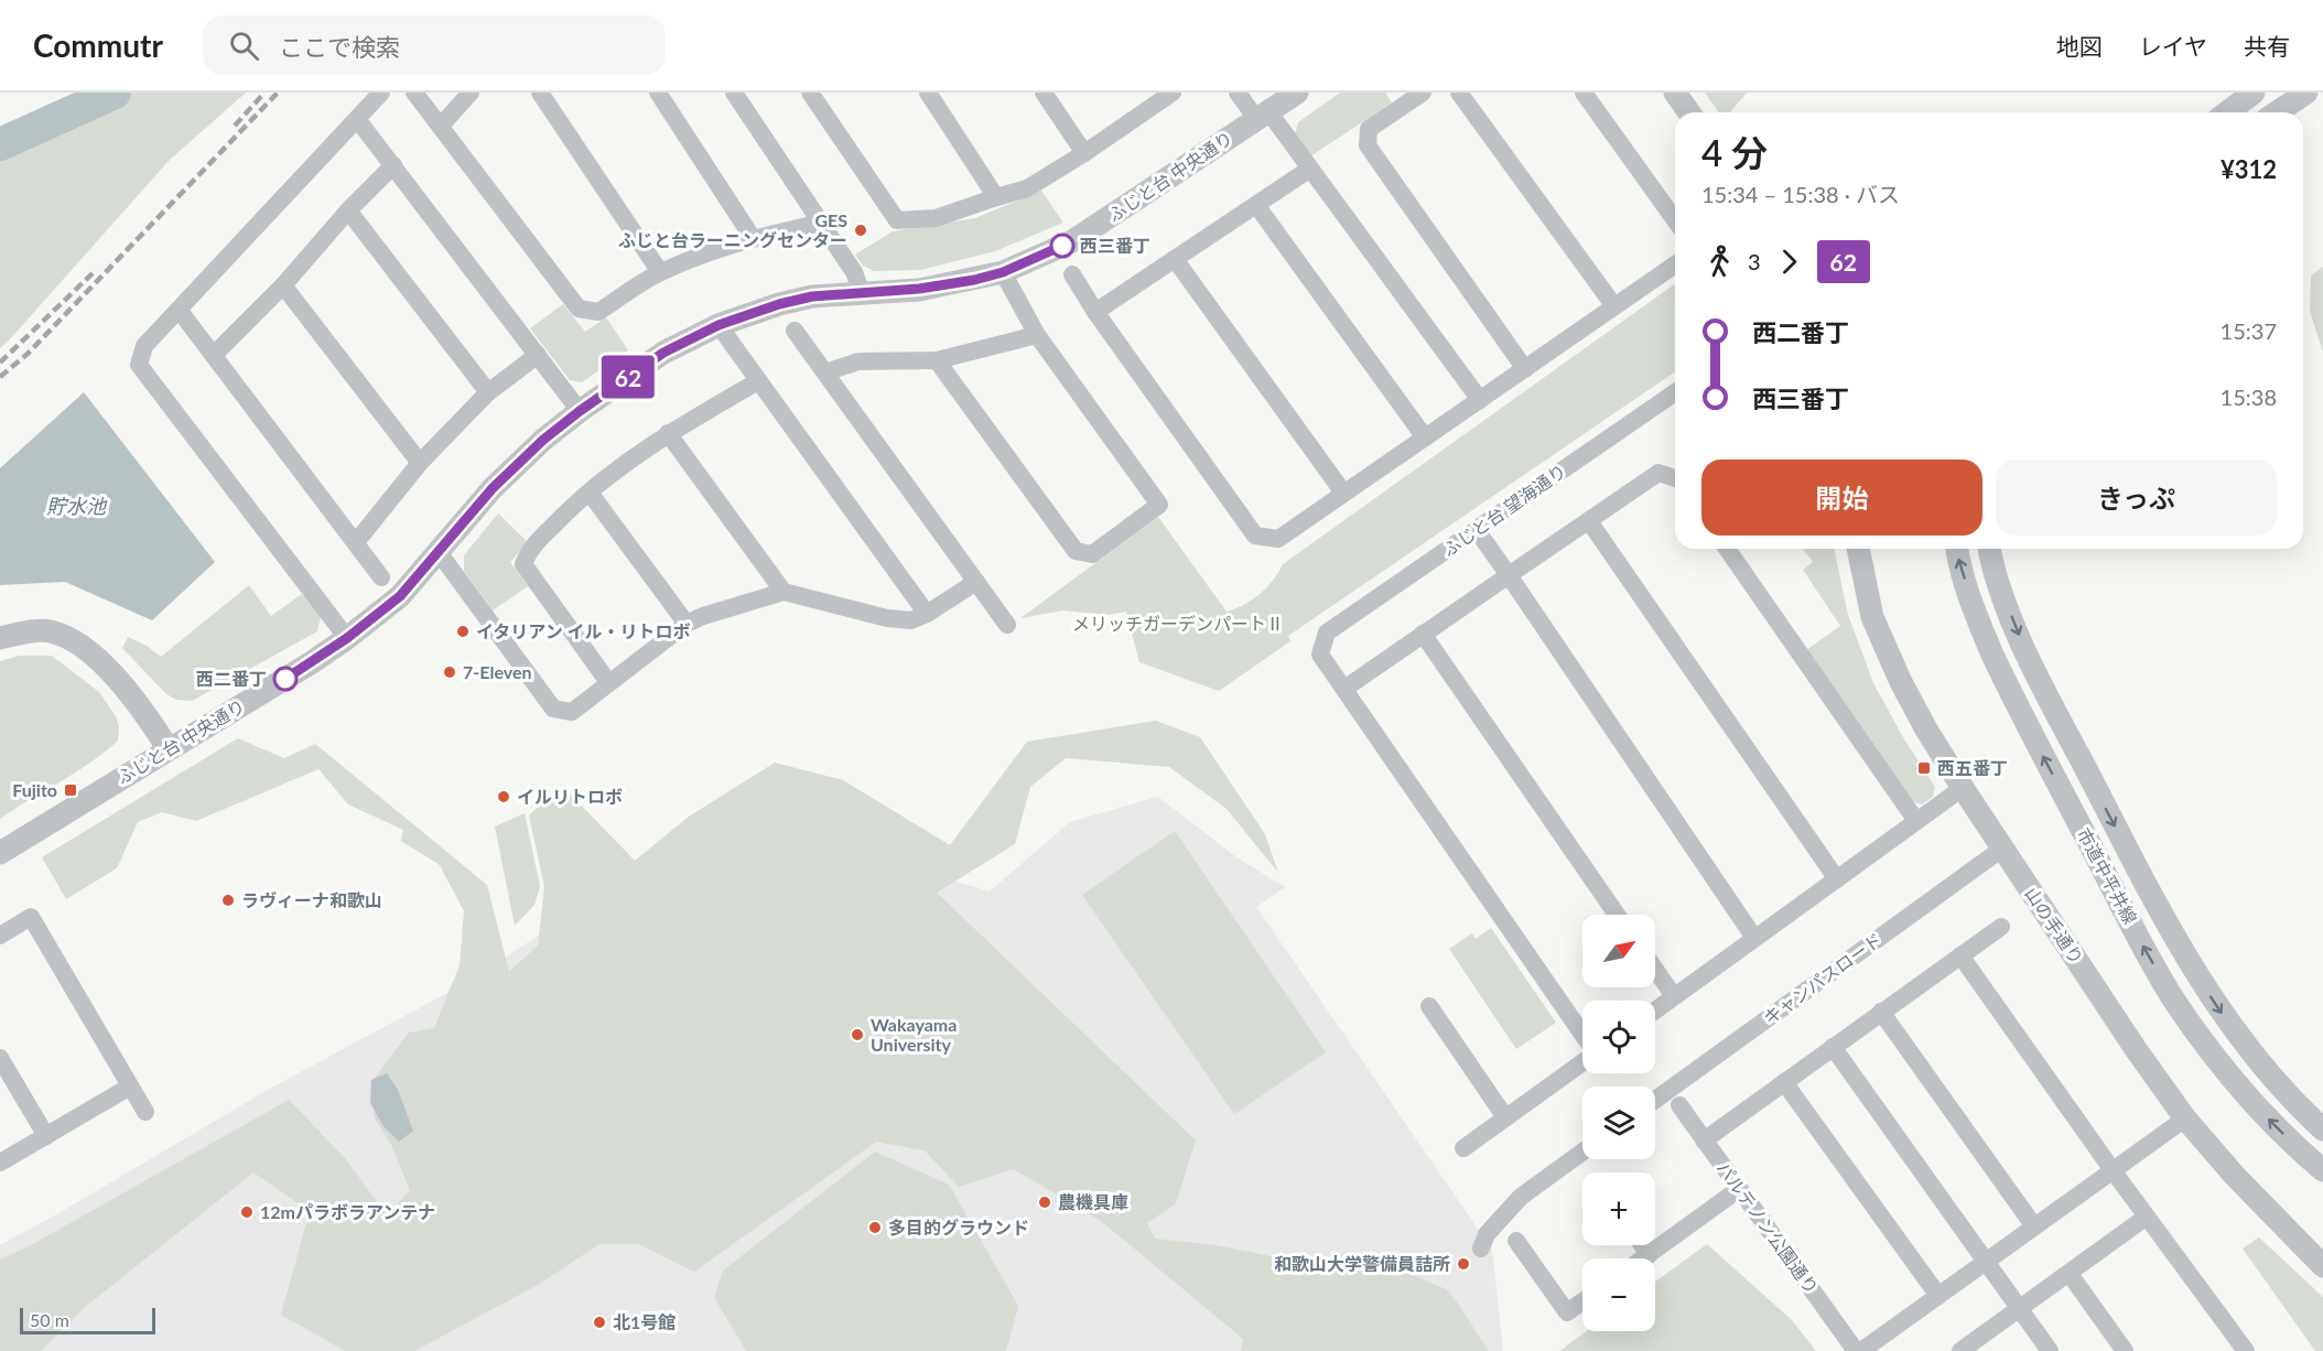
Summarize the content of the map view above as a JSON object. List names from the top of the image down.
{
  "streets": {
    "street": [
      "ふじと台 中央通り",
      "ふじと台 望海通り",
      "市道中平井線",
      "山の手通り",
      "キャンパスロード",
      "パルテノン公園通り"
    ]
  },
  "crossings": [
    ["山の手通り", "キャンパスロード"]
  ],
  "water": ["貯水池"],
  "parks": ["メリッチガーデンパートⅡ"],
  "places": {
    "other": [
      "GES ふじと台ラーニングセンター",
      "西三番丁",
      "イタリアン イル・リトロボ",
      "7-Eleven",
      "西二番丁",
      "イルリトロボ",
      "ラヴィーナ和歌山",
      "Wakayama University",
      "農機具庫",
      "12mパラボラアンテナ",
      "多目的グラウンド",
      "和歌山大学警備員詰所",
      "北1号館"
    ],
    "transit": ["西五番丁", "Fujito"]
  },
  "lines": ["bus line 62"],
  "scale_bar": "50 m",
  "north": "top right",
  "page": {
    "header": "Commutr",
    "search": "ここで検索",
    "nav": ["地図", "レイヤ", "共有"],
    "on_map": "62",
    "heading": ["4 分", "15:34 – 15:38 · バス", "¥312"],
    "legs": ["3", "62"],
    "list": [
      {
        "name": "西二番丁",
        "value": "15:37"
      },
      {
        "name": "西三番丁",
        "value": "15:38"
      }
    ],
    "buttons": ["開始", "きっぷ"],
    "map_buttons": ["+", "−"],
    "scale": "50 m"
  }
}
